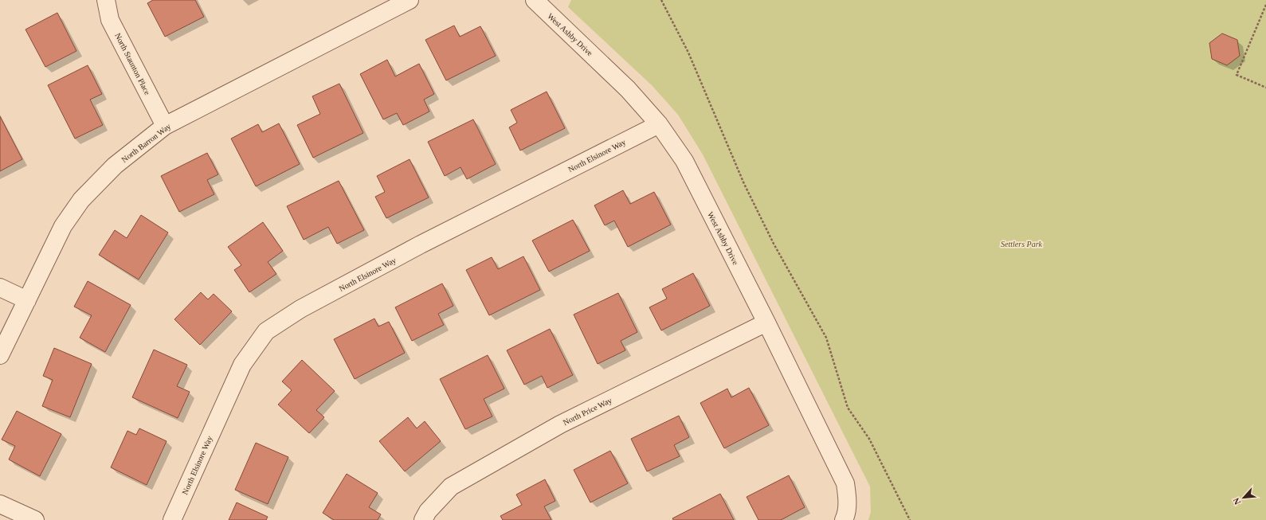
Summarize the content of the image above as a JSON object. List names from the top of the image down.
{
  "streets": {
    "street": [
      "West Ashby Drive",
      "North Staunton Place",
      "North Barron Way",
      "North Elsinore Way",
      "North Price Way"
    ]
  },
  "crossings": [
    ["West Ashby Drive", "North Elsinore Way"],
    ["West Ashby Drive", "North Price Way"],
    ["North Staunton Place", "North Barron Way"]
  ],
  "parks": ["Settlers Park"],
  "north": "bottom left"
}
